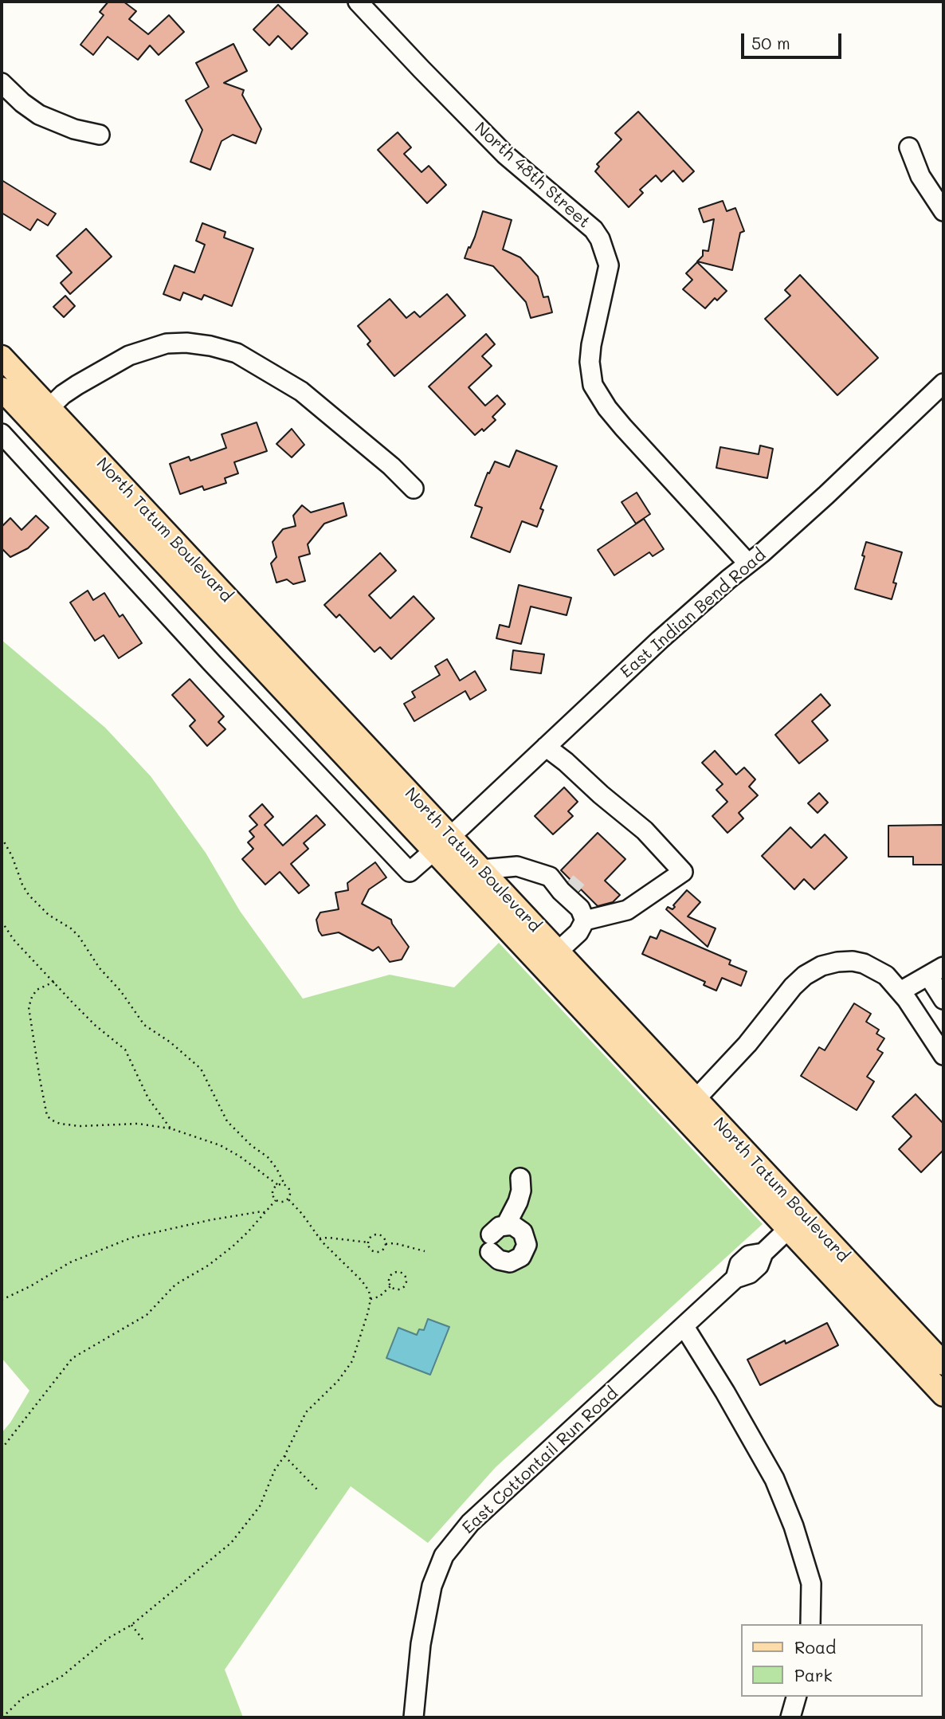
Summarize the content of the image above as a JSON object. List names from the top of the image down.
{
  "streets": {
    "main road": ["North Tatum Boulevard"],
    "street": ["North 48th Street", "East Indian Bend Road", "East Cottontail Run Road"]
  },
  "crossings": [
    ["North 48th Street", "East Indian Bend Road"],
    ["North Tatum Boulevard", "East Indian Bend Road"],
    ["North Tatum Boulevard", "East Cottontail Run Road"]
  ],
  "legend": ["Road", "Park"],
  "scale_bar": "50 m"
}
